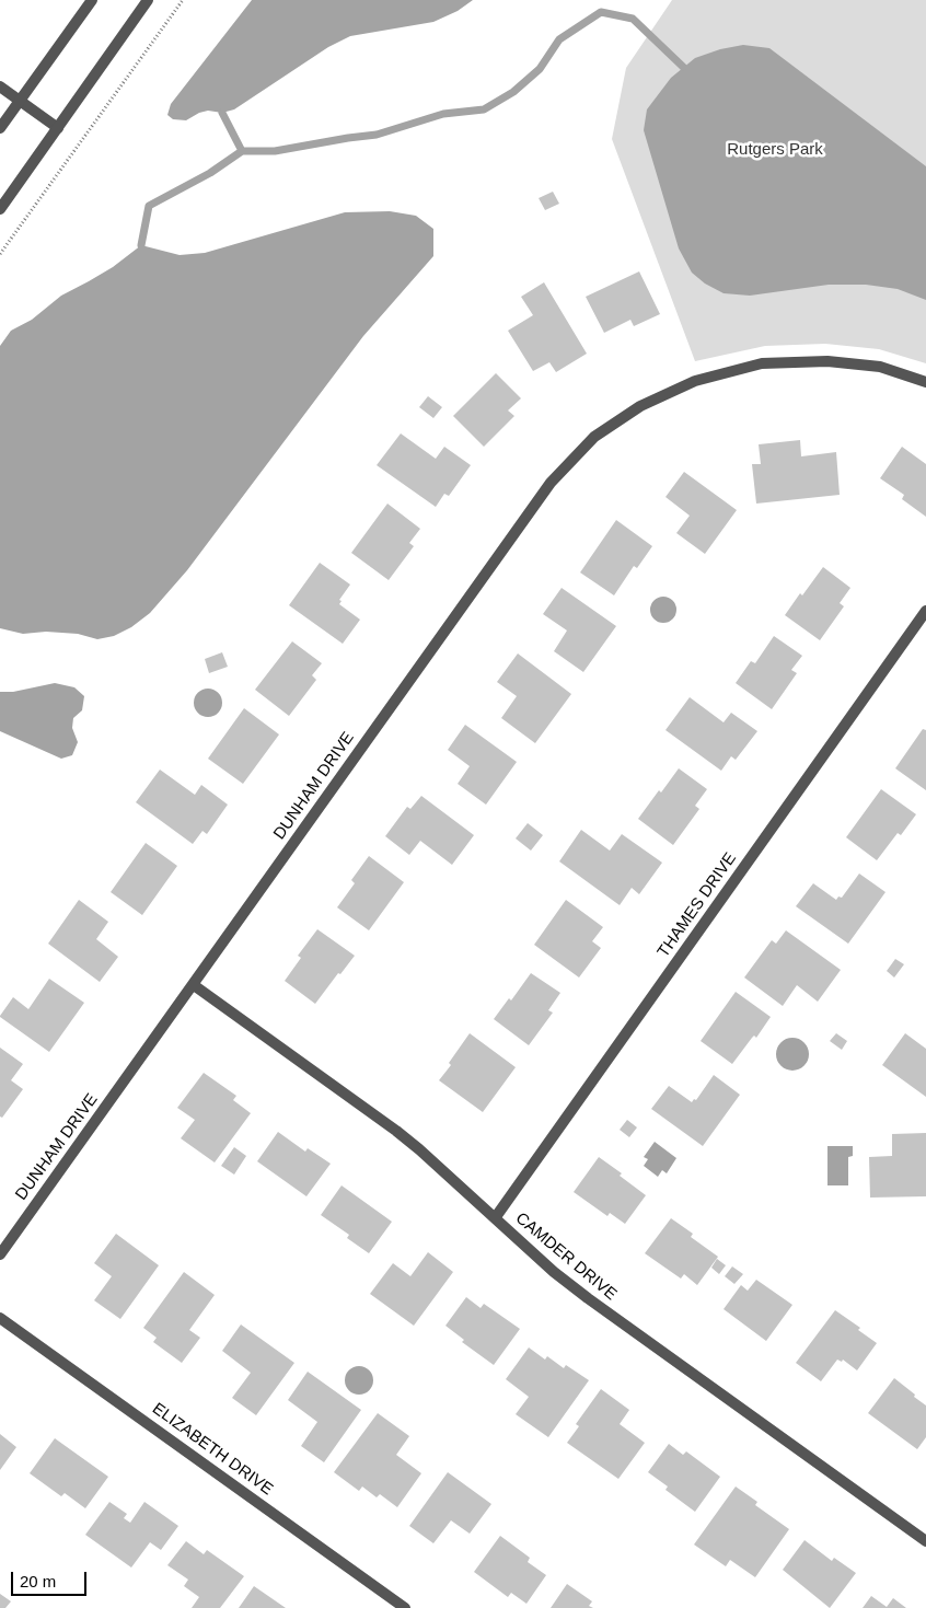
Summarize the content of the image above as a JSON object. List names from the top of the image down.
{
  "streets": {
    "street": [
      "DUNHAM DRIVE",
      "THAMES DRIVE",
      "CAMDER DRIVE",
      "ELIZABETH DRIVE"
    ]
  },
  "crossings": [
    ["DUNHAM DRIVE", "CAMDER DRIVE"],
    ["THAMES DRIVE", "CAMDER DRIVE"]
  ],
  "parks": ["Rutgers Park"],
  "scale_bar": "20 m"
}
